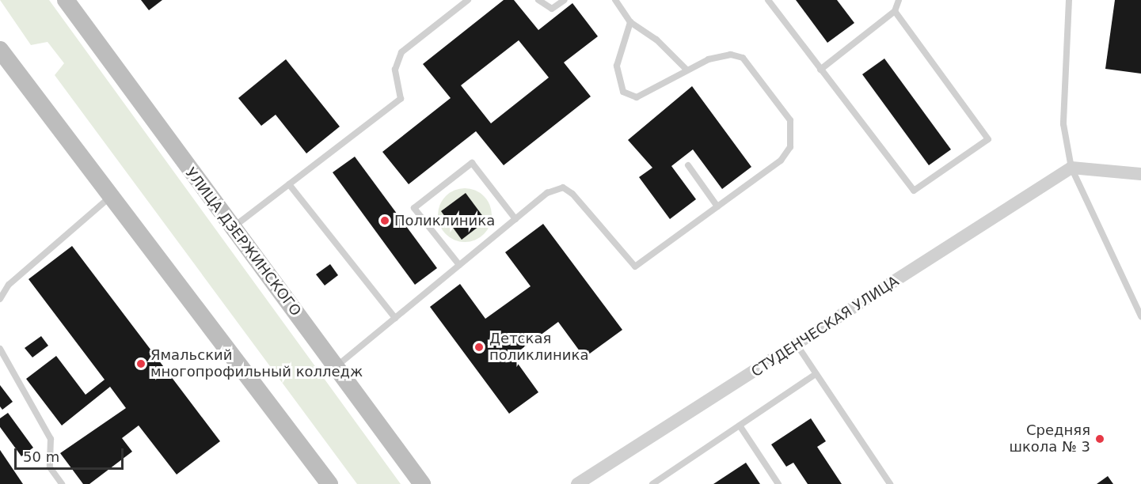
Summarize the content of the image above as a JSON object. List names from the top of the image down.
{
  "streets": {
    "street": ["УЛИЦА ДЗЕРЖИНСКОГО", "СТУДЕНЧЕСКАЯ УЛИЦА"]
  },
  "places": [
    "Поликлиника",
    "Детская поликлиника",
    "Ямальский многопрофильный колледж",
    "Средняя школа № 3"
  ],
  "scale_bar": "50 m"
}
